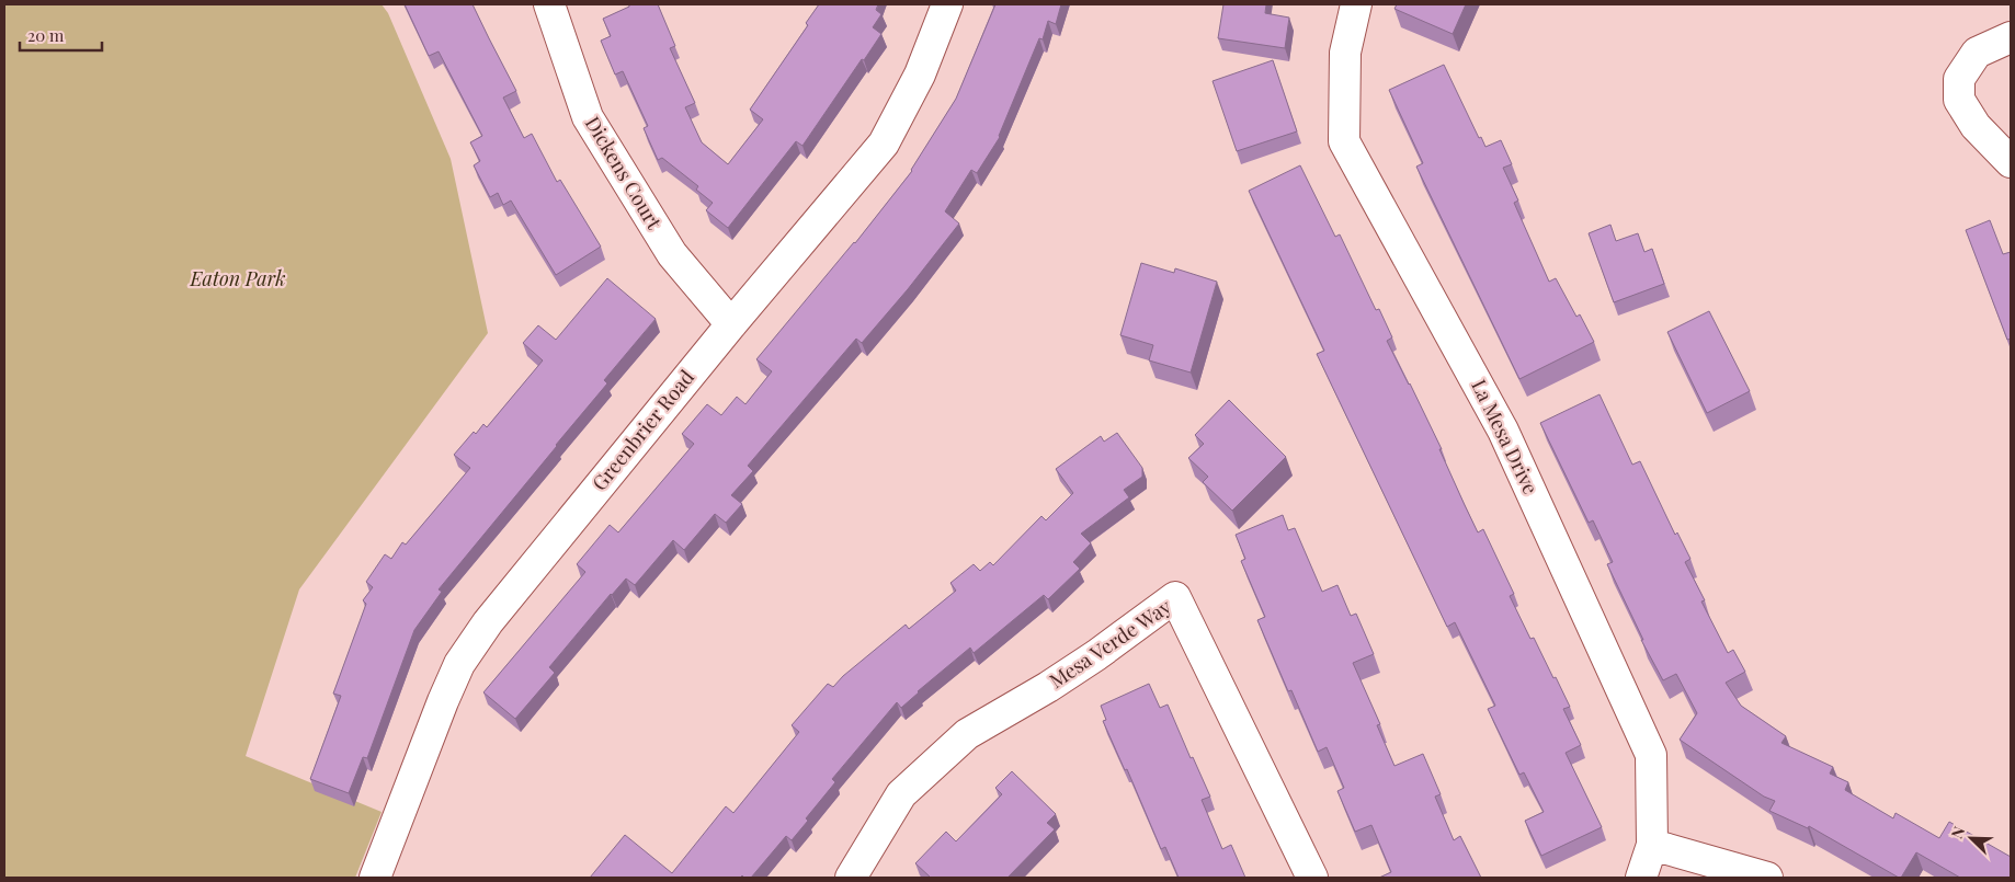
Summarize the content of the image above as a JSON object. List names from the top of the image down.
{
  "streets": {
    "street": [
      "Dickens Court",
      "Greenbrier Road",
      "La Mesa Drive",
      "Mesa Verde Way"
    ]
  },
  "crossings": [
    ["Dickens Court", "Greenbrier Road"]
  ],
  "parks": ["Eaton Park"],
  "scale_bar": "20 m",
  "north": "top left"
}
